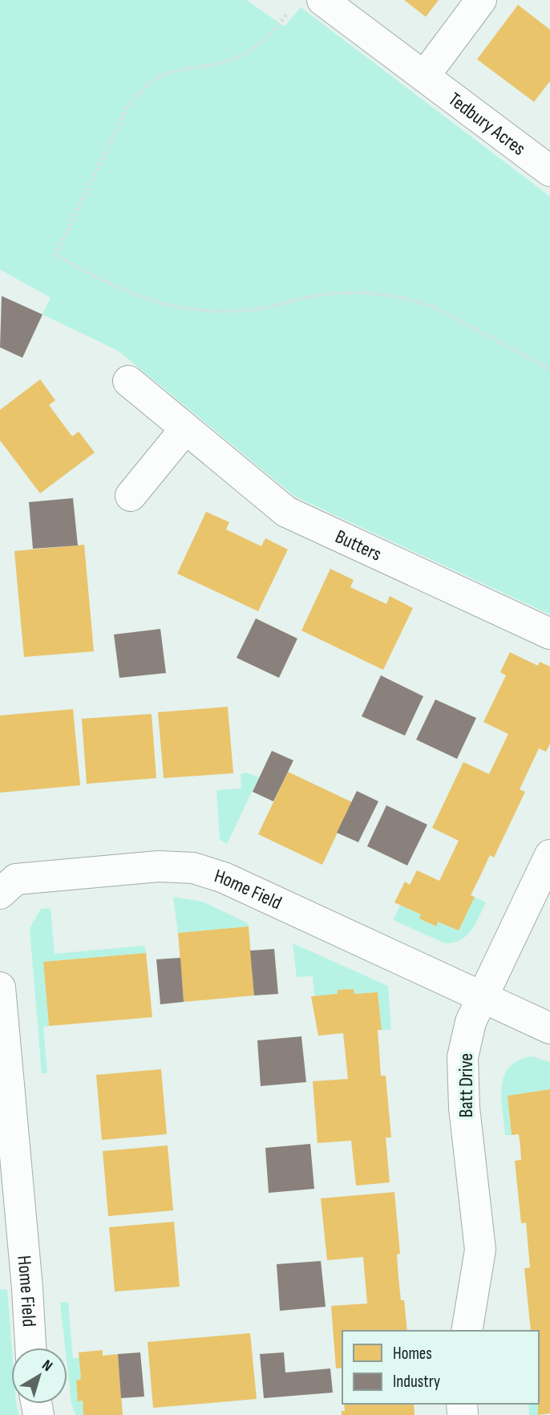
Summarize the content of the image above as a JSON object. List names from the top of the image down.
{
  "streets": {
    "street": [
      "Tedbury Acres",
      "Butters",
      "Home Field",
      "Batt Drive"
    ]
  },
  "crossings": [
    ["Home Field", "Batt Drive"]
  ],
  "legend": ["Homes", "Industry"],
  "north": "top right"
}
